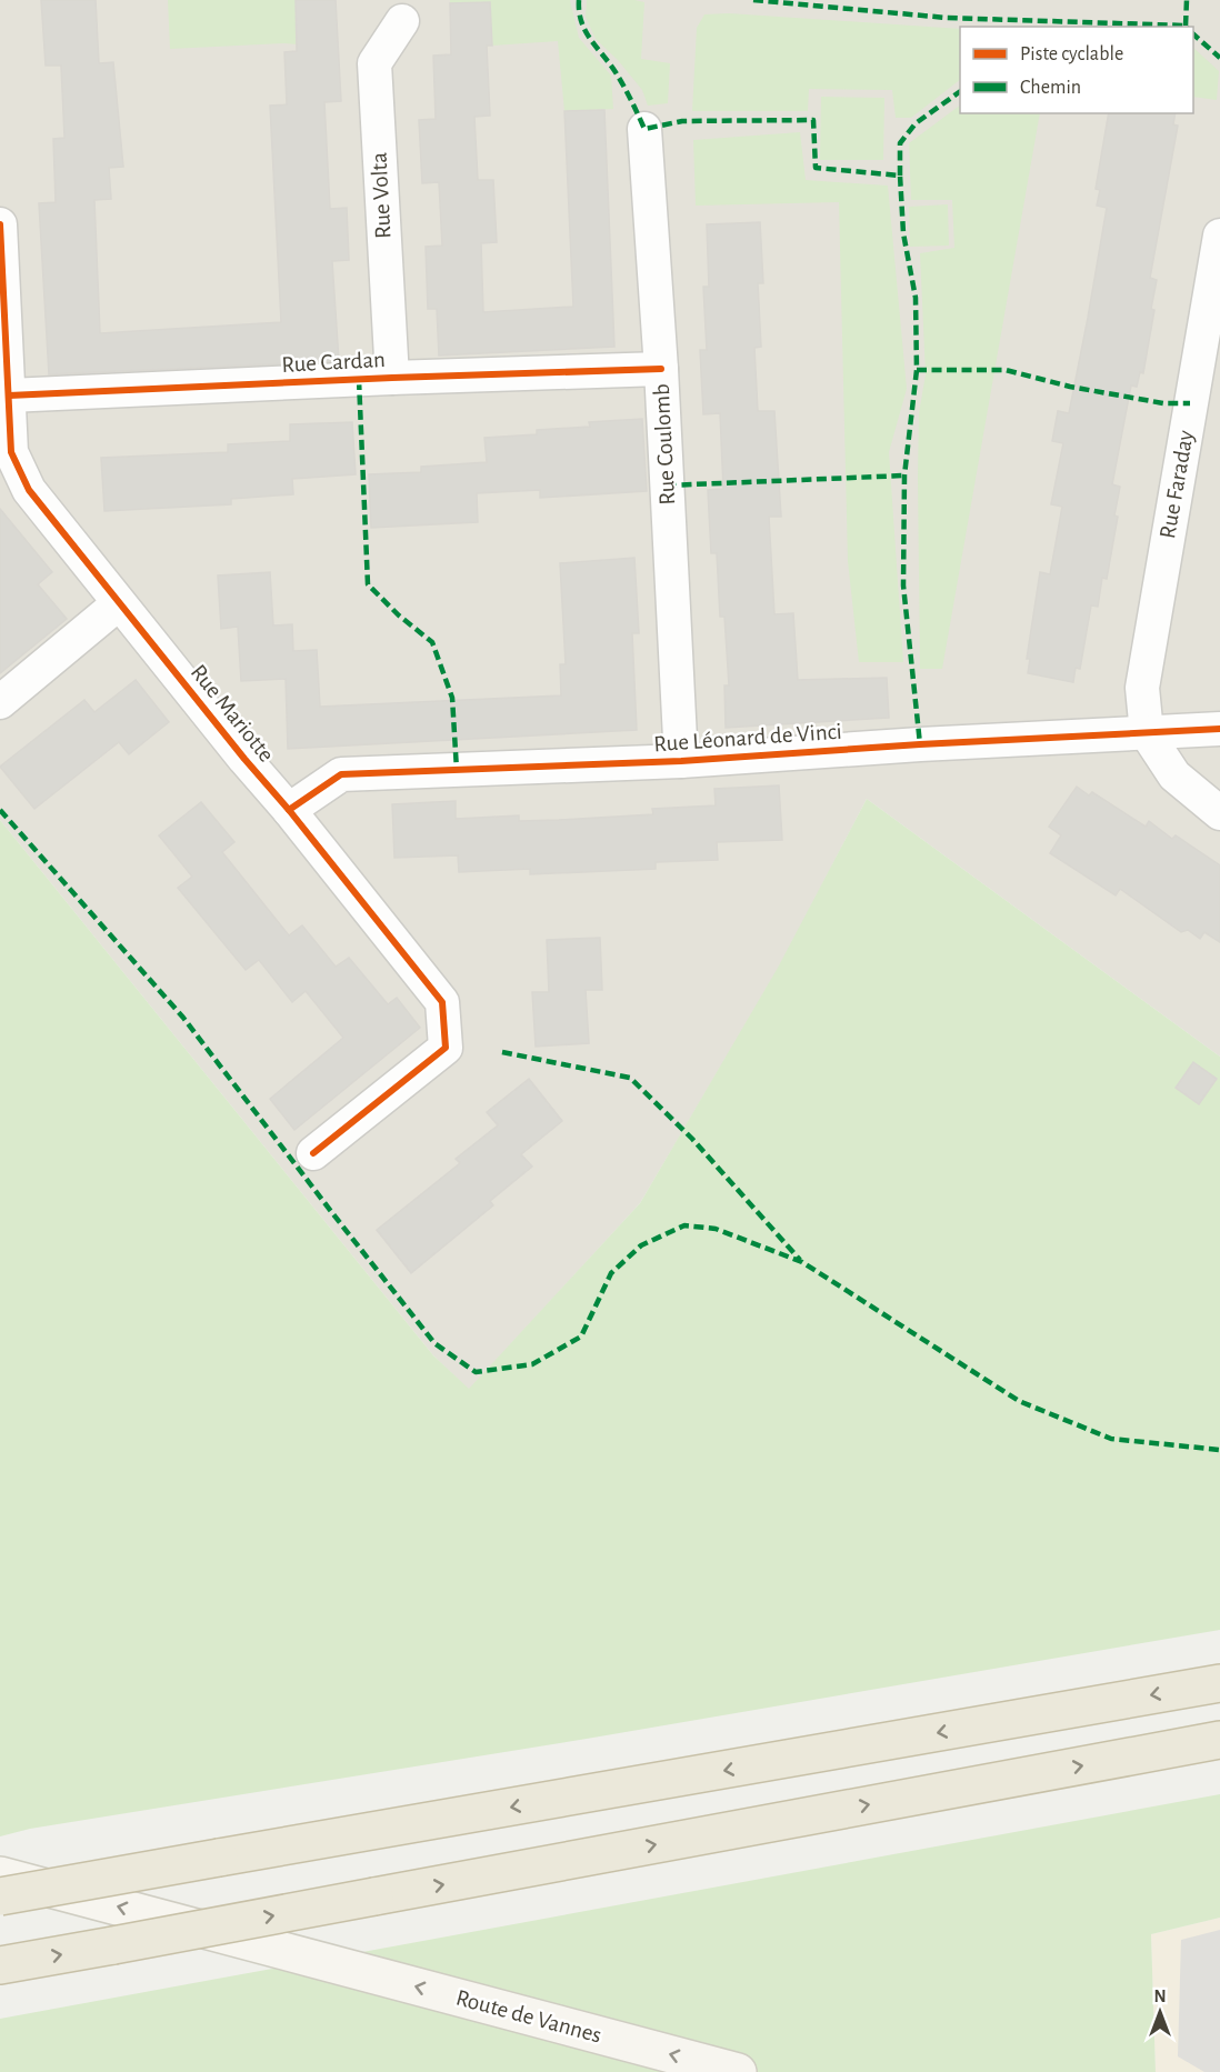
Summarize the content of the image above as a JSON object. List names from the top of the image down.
{
  "streets": {
    "main road": ["Route de Vannes"],
    "street": [
      "Rue Volta",
      "Rue Cardan",
      "Rue Coulomb",
      "Rue Faraday",
      "Rue Mariotte",
      "Rue Léonard de Vinci"
    ]
  },
  "crossings": [
    ["Rue Volta", "Rue Cardan"],
    ["Rue Cardan", "Rue Coulomb"],
    ["Rue Cardan", "Rue Mariotte"],
    ["Rue Coulomb", "Rue Léonard de Vinci"],
    ["Rue Faraday", "Rue Léonard de Vinci"],
    ["Rue Mariotte", "Rue Léonard de Vinci"]
  ],
  "one_way": ["Route de Vannes"],
  "legend": ["Piste cyclable", "Chemin"],
  "north": "top"
}
